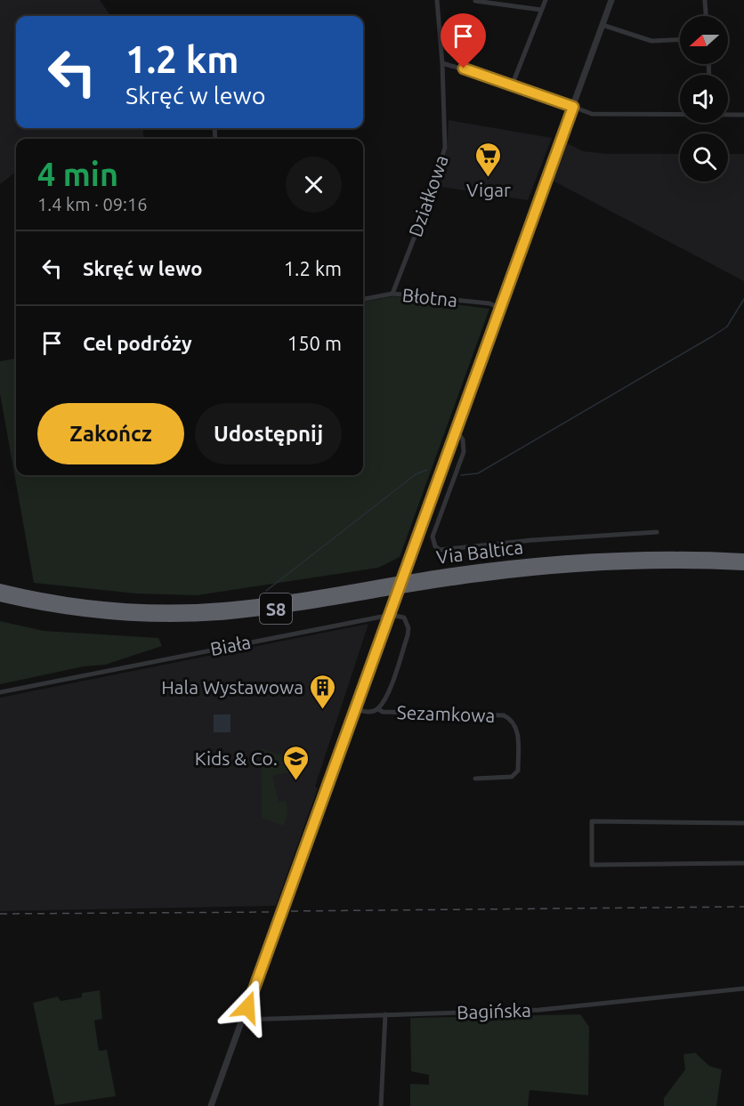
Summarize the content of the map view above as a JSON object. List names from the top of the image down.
{
  "streets": {
    "highway": ["Via Baltica", "S8"],
    "street": [
      "Działkowa",
      "Błotna",
      "Biała",
      "Sezamkowa",
      "Bagińska"
    ]
  },
  "crossings": [
    ["Działkowa", "Błotna"],
    ["Biała", "Sezamkowa"]
  ],
  "places": {
    "supermarket": ["Vigar"],
    "building": ["Hala Wystawowa"],
    "school or university": ["Kids & Co."]
  },
  "north": "left",
  "page": {
    "turn": ["1.2 km", "Skręć w lewo"],
    "heading": ["4 min", "1.4 km · 09:16"],
    "list": [
      {
        "name": "Skręć w lewo",
        "value": "1.2 km"
      },
      {
        "name": "Cel podróży",
        "value": "150 m"
      }
    ],
    "buttons": ["Zakończ", "Udostępnij"]
  }
}
